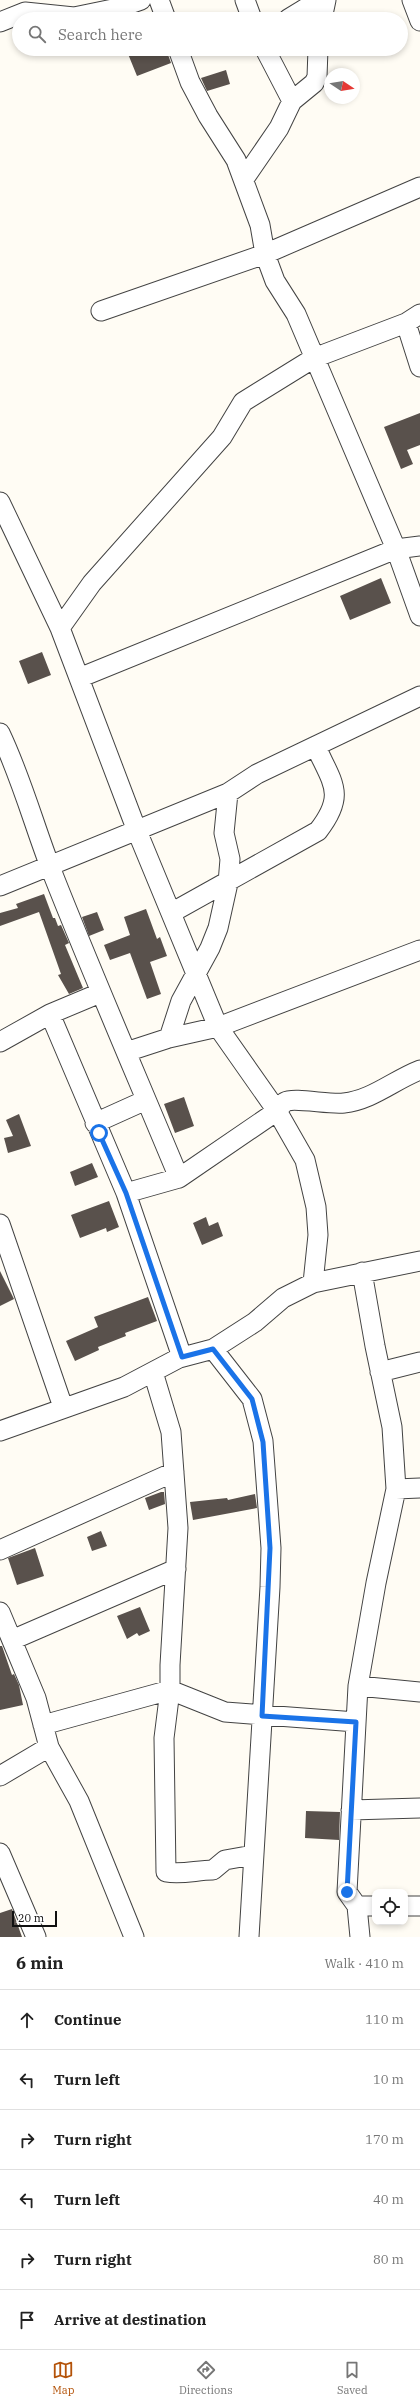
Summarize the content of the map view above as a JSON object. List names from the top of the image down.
{
  "scale_bar": "20 m",
  "north": "right",
  "page": {
    "search": "Search here",
    "scale": "20 m",
    "heading": ["6 min", "Walk · 410 m"],
    "list": [
      ["Continue", "110 m"],
      ["Turn left", "10 m"],
      ["Turn right", "170 m"],
      ["Turn left", "40 m"],
      ["Turn right", "80 m"],
      "Arrive at destination"
    ],
    "nav": ["Map", "Directions", "Saved"]
  }
}
